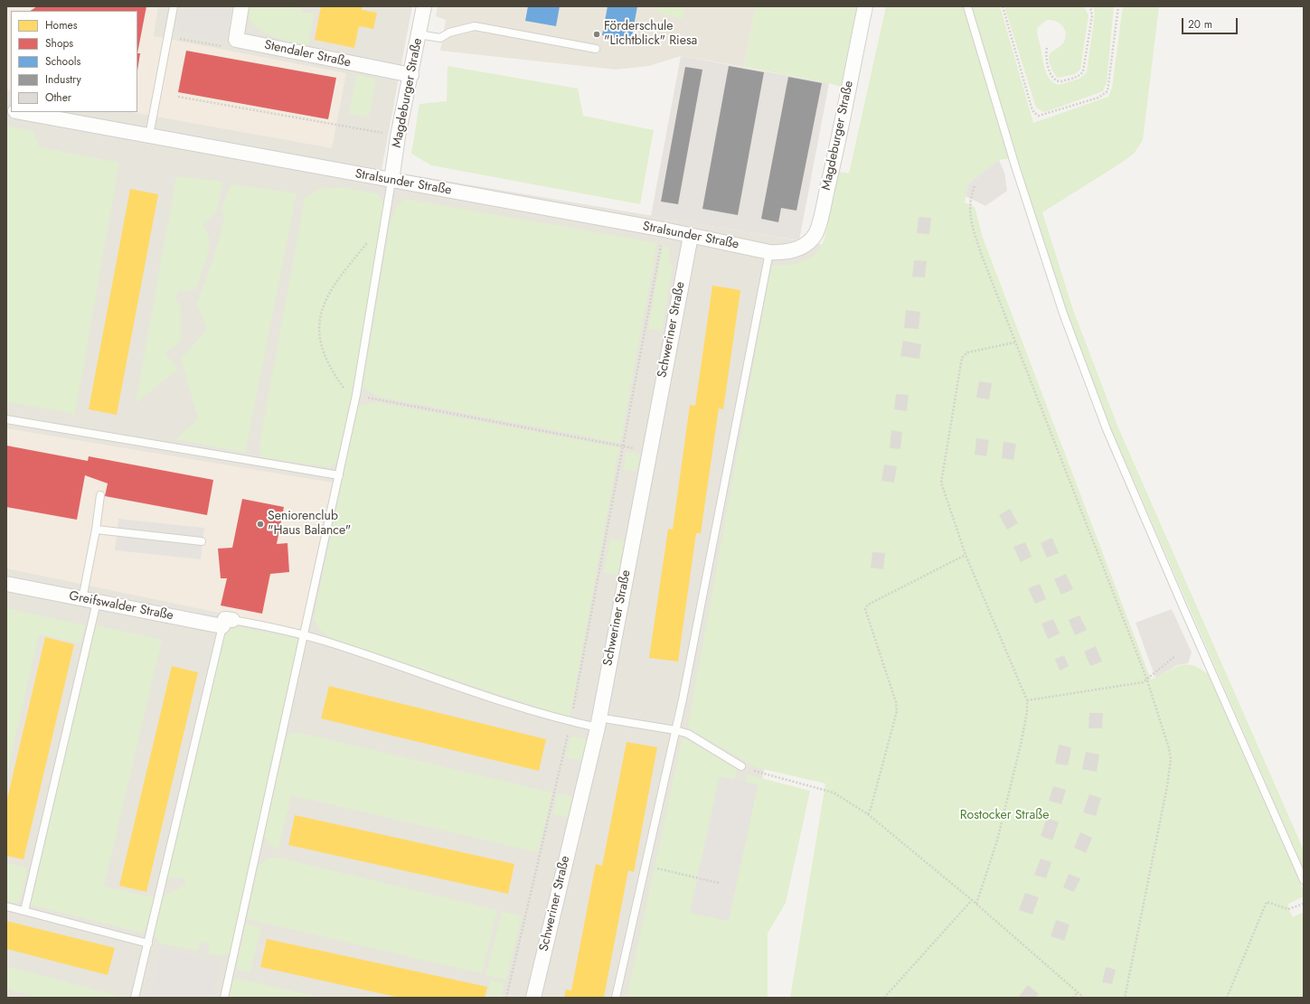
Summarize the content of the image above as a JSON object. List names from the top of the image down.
{
  "streets": {
    "street": [
      "Stendaler Straße",
      "Magdeburger Straße",
      "Stralsunder Straße",
      "Schweriner Straße",
      "Greifswalder Straße"
    ]
  },
  "crossings": [
    ["Stendaler Straße", "Magdeburger Straße"],
    ["Magdeburger Straße", "Stralsunder Straße"],
    ["Stralsunder Straße", "Schweriner Straße"]
  ],
  "parks": ["Rostocker Straße"],
  "places": ["Förderschule \"Lichtblick\" Riesa", "Seniorenclub \"Haus Balance\""],
  "legend": [
    "Homes",
    "Shops",
    "Schools",
    "Industry",
    "Other"
  ],
  "scale_bar": "20 m"
}
